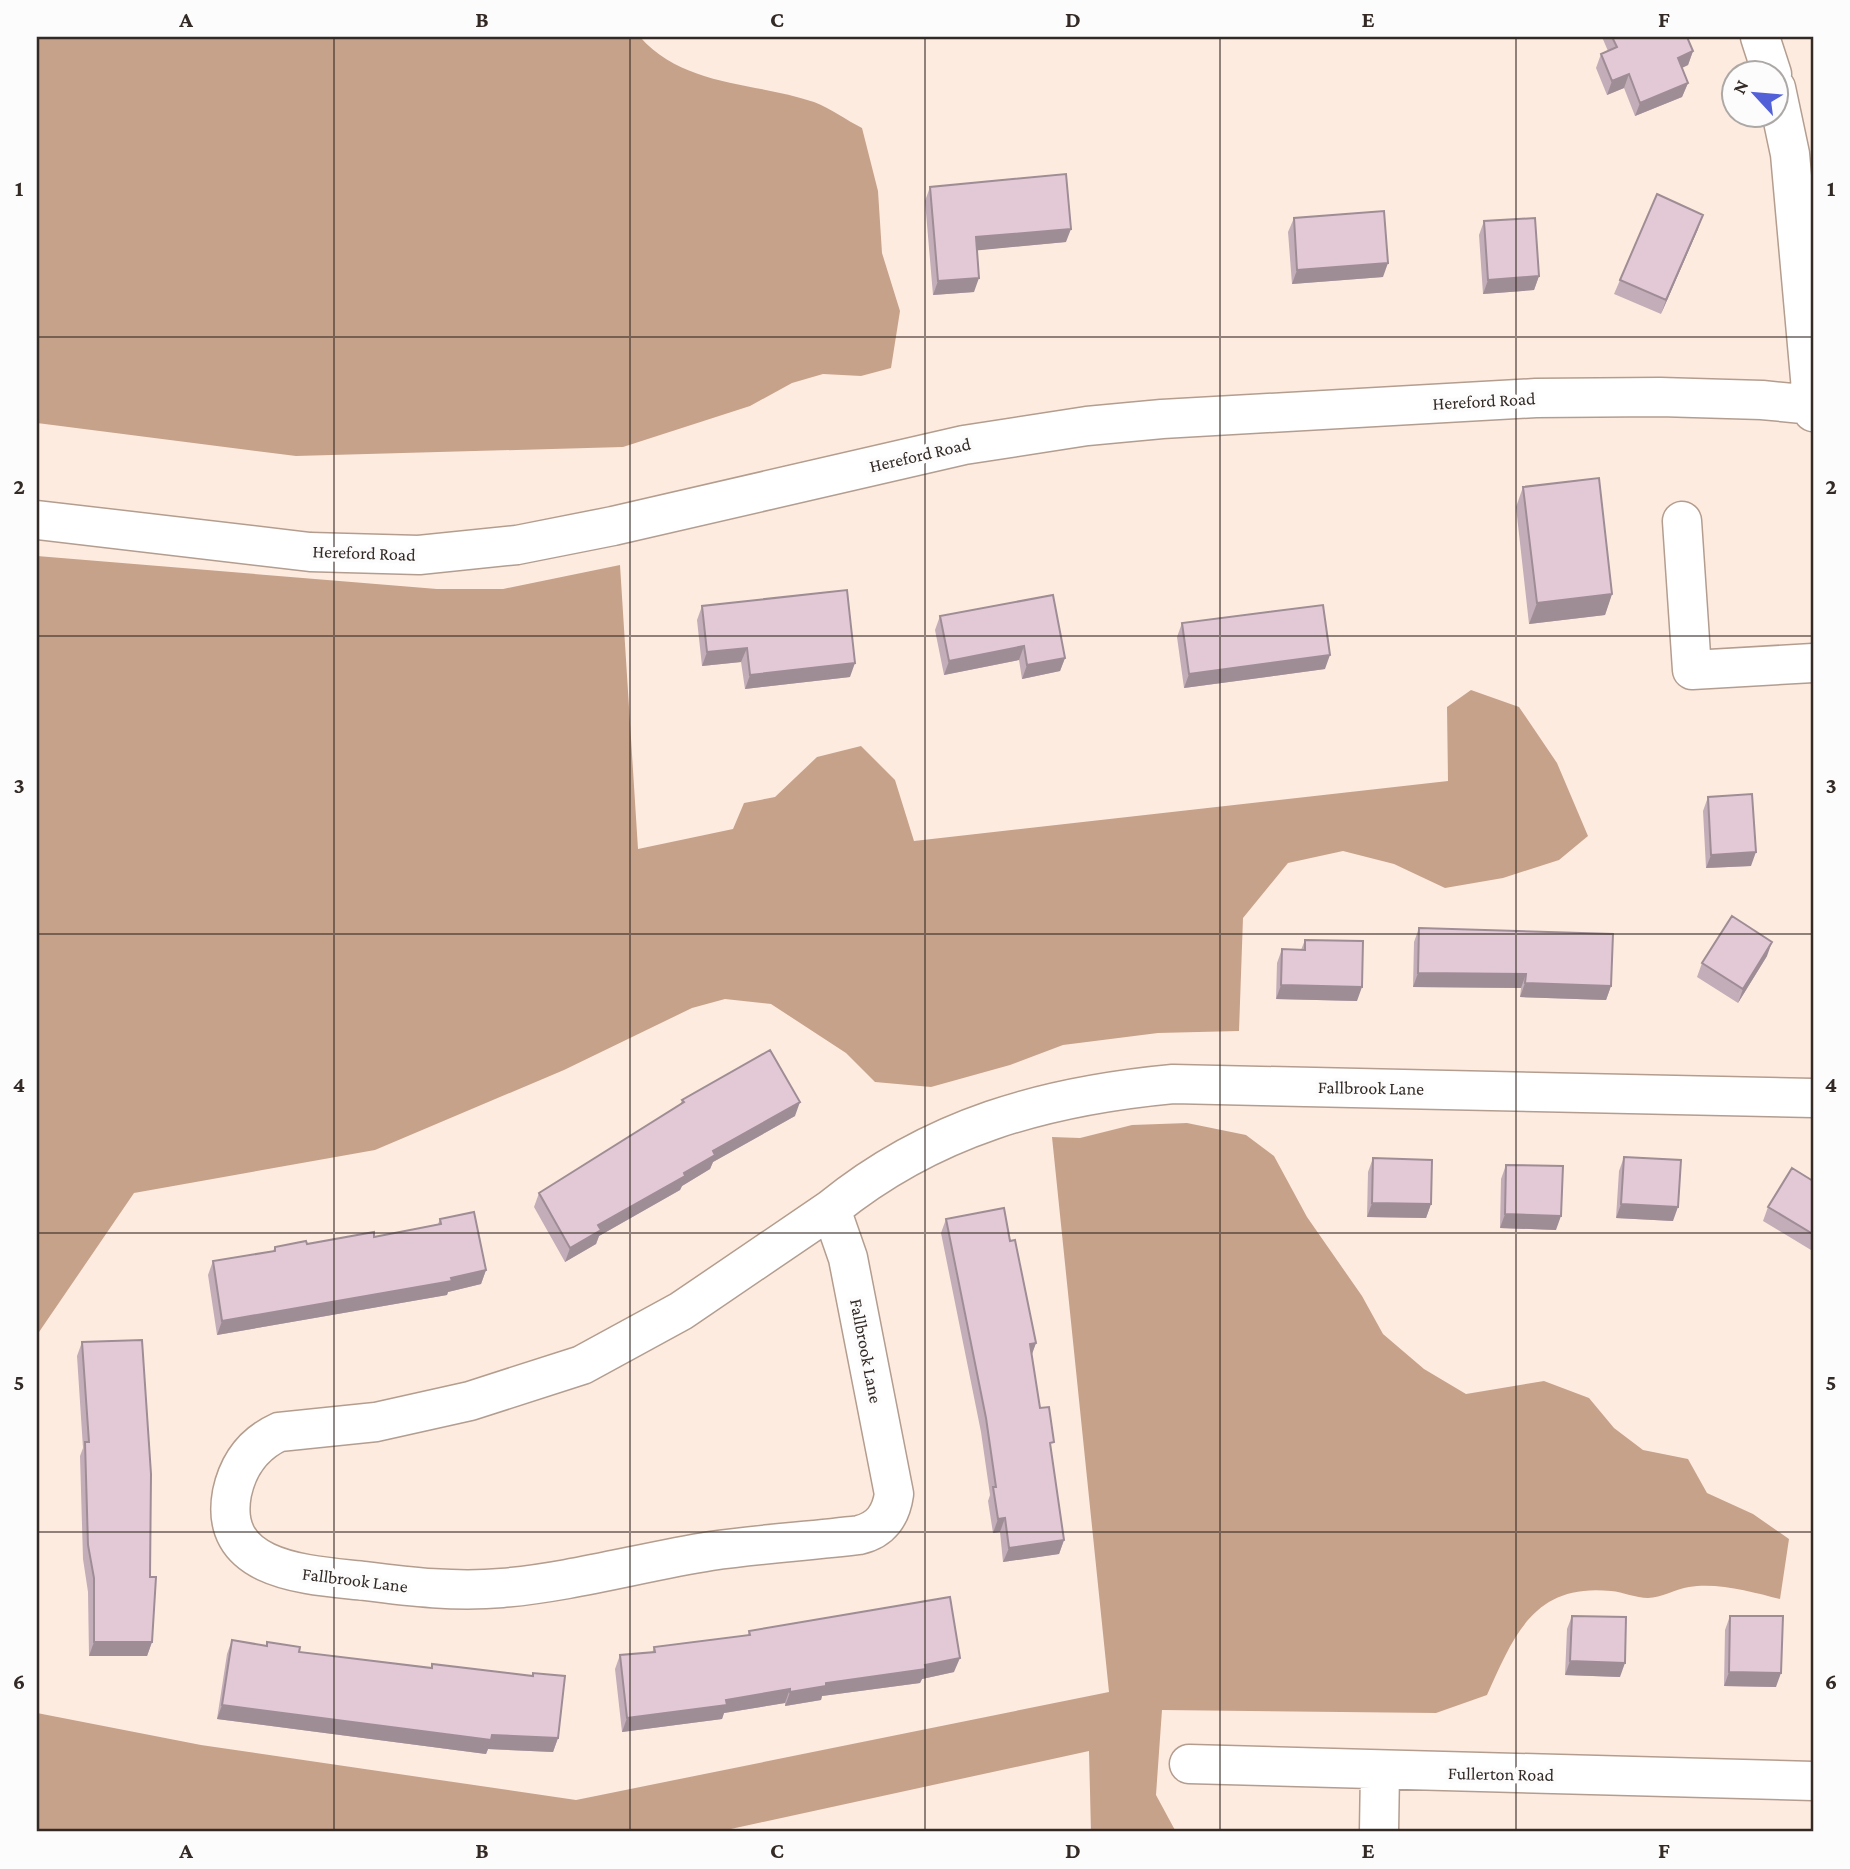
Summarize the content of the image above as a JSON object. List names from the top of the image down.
{
  "streets": {
    "street": ["Hereford Road", "Fallbrook Lane", "Fullerton Road"]
  },
  "north": "top left",
  "grid": {
    "columns": [
      "A",
      "B",
      "C",
      "D",
      "E",
      "F"
    ],
    "rows": [
      "1",
      "2",
      "3",
      "4",
      "5",
      "6"
    ]
  }
}
